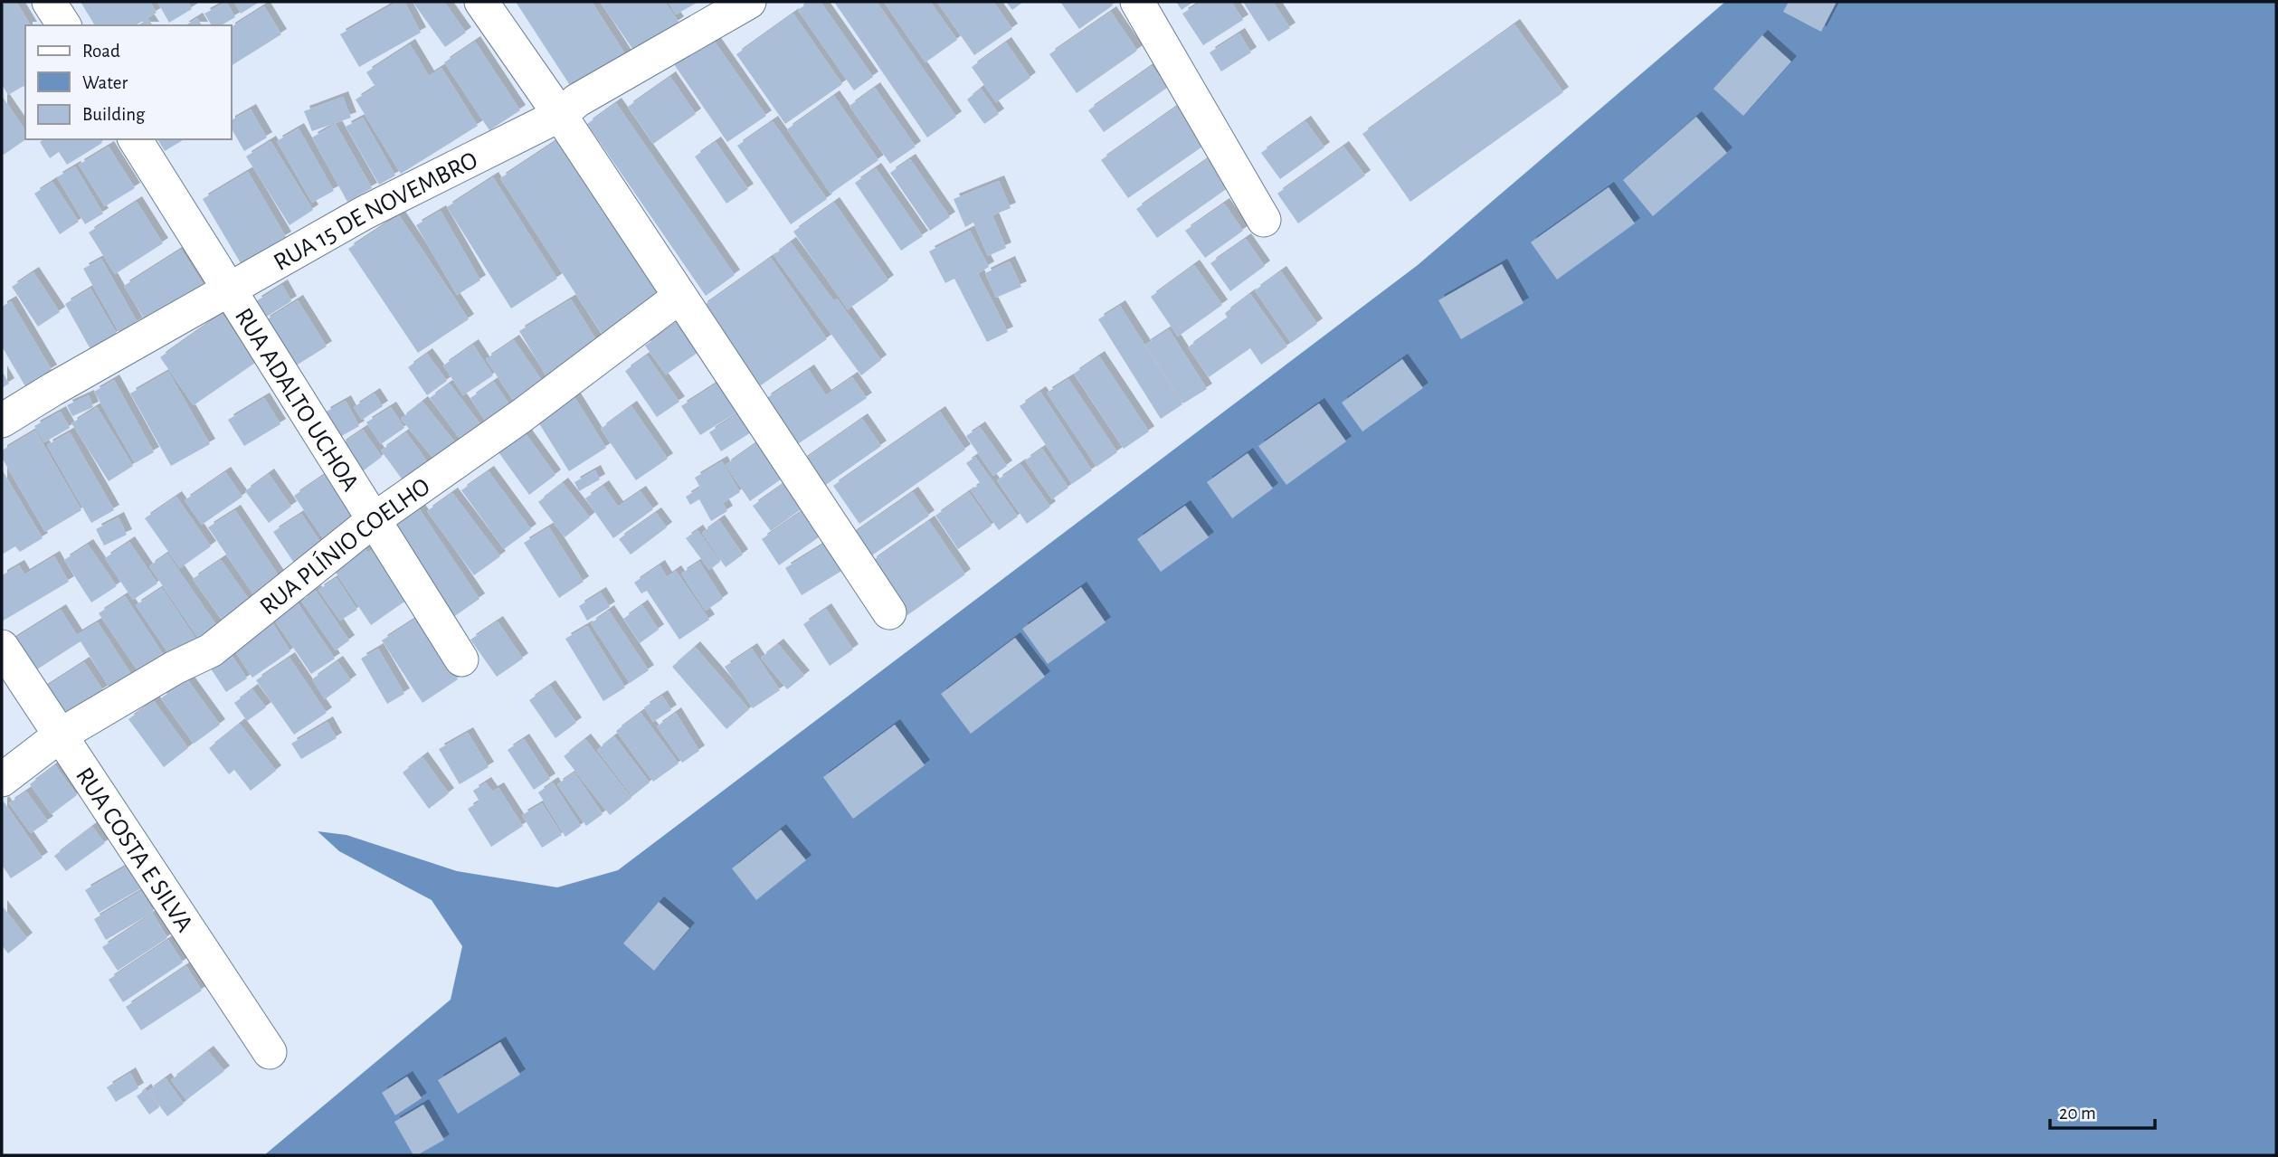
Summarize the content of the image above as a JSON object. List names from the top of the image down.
{
  "streets": {
    "street": [
      "RUA 15 DE NOVEMBRO",
      "RUA ADALTO UCHOA",
      "RUA PLÍNIO COELHO",
      "RUA COSTA E SILVA"
    ]
  },
  "crossings": [
    ["RUA 15 DE NOVEMBRO", "RUA ADALTO UCHOA"],
    ["RUA ADALTO UCHOA", "RUA PLÍNIO COELHO"],
    ["RUA PLÍNIO COELHO", "RUA COSTA E SILVA"]
  ],
  "legend": ["Road", "Water", "Building"],
  "scale_bar": "20 m"
}
